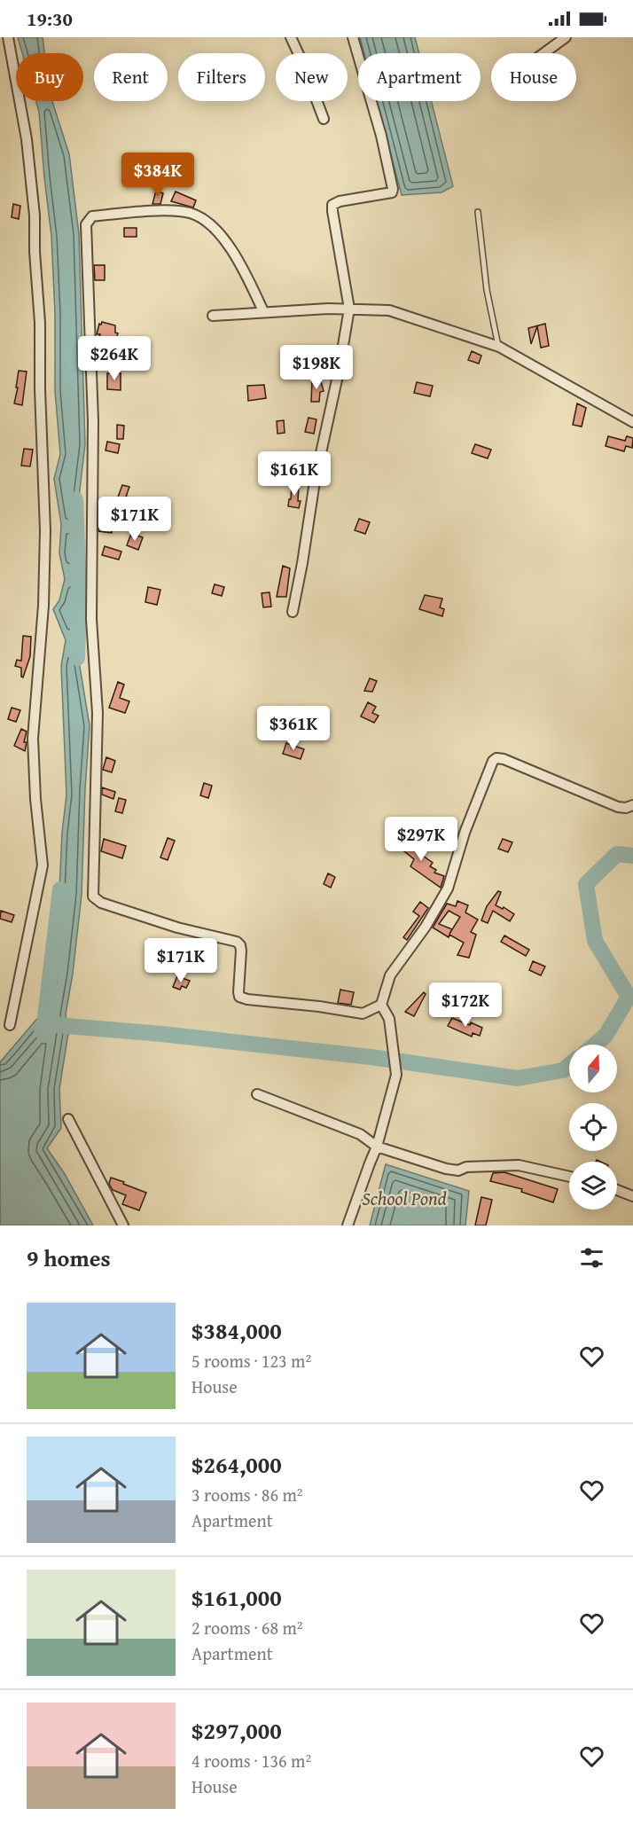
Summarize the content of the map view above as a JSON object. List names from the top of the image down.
{
  "water": ["School Pond"],
  "north": "top",
  "page": {
    "status": "19:30",
    "chip": [
      "Buy",
      "Rent",
      "Filters",
      "New",
      "Apartment",
      "House"
    ],
    "price": [
      "$384K",
      "$264K",
      "$198K",
      "$161K",
      "$171K",
      "$361K",
      "$297K",
      "$171K",
      "$172K"
    ],
    "heading": "9 homes",
    "list": [
      {
        "name": "$384,000",
        "note": "5 rooms · 123 m² · House"
      },
      {
        "name": "$264,000",
        "note": "3 rooms · 86 m² · Apartment"
      },
      {
        "name": "$161,000",
        "note": "2 rooms · 68 m² · Apartment"
      },
      {
        "name": "$297,000",
        "note": "4 rooms · 136 m² · House"
      }
    ]
  }
}
